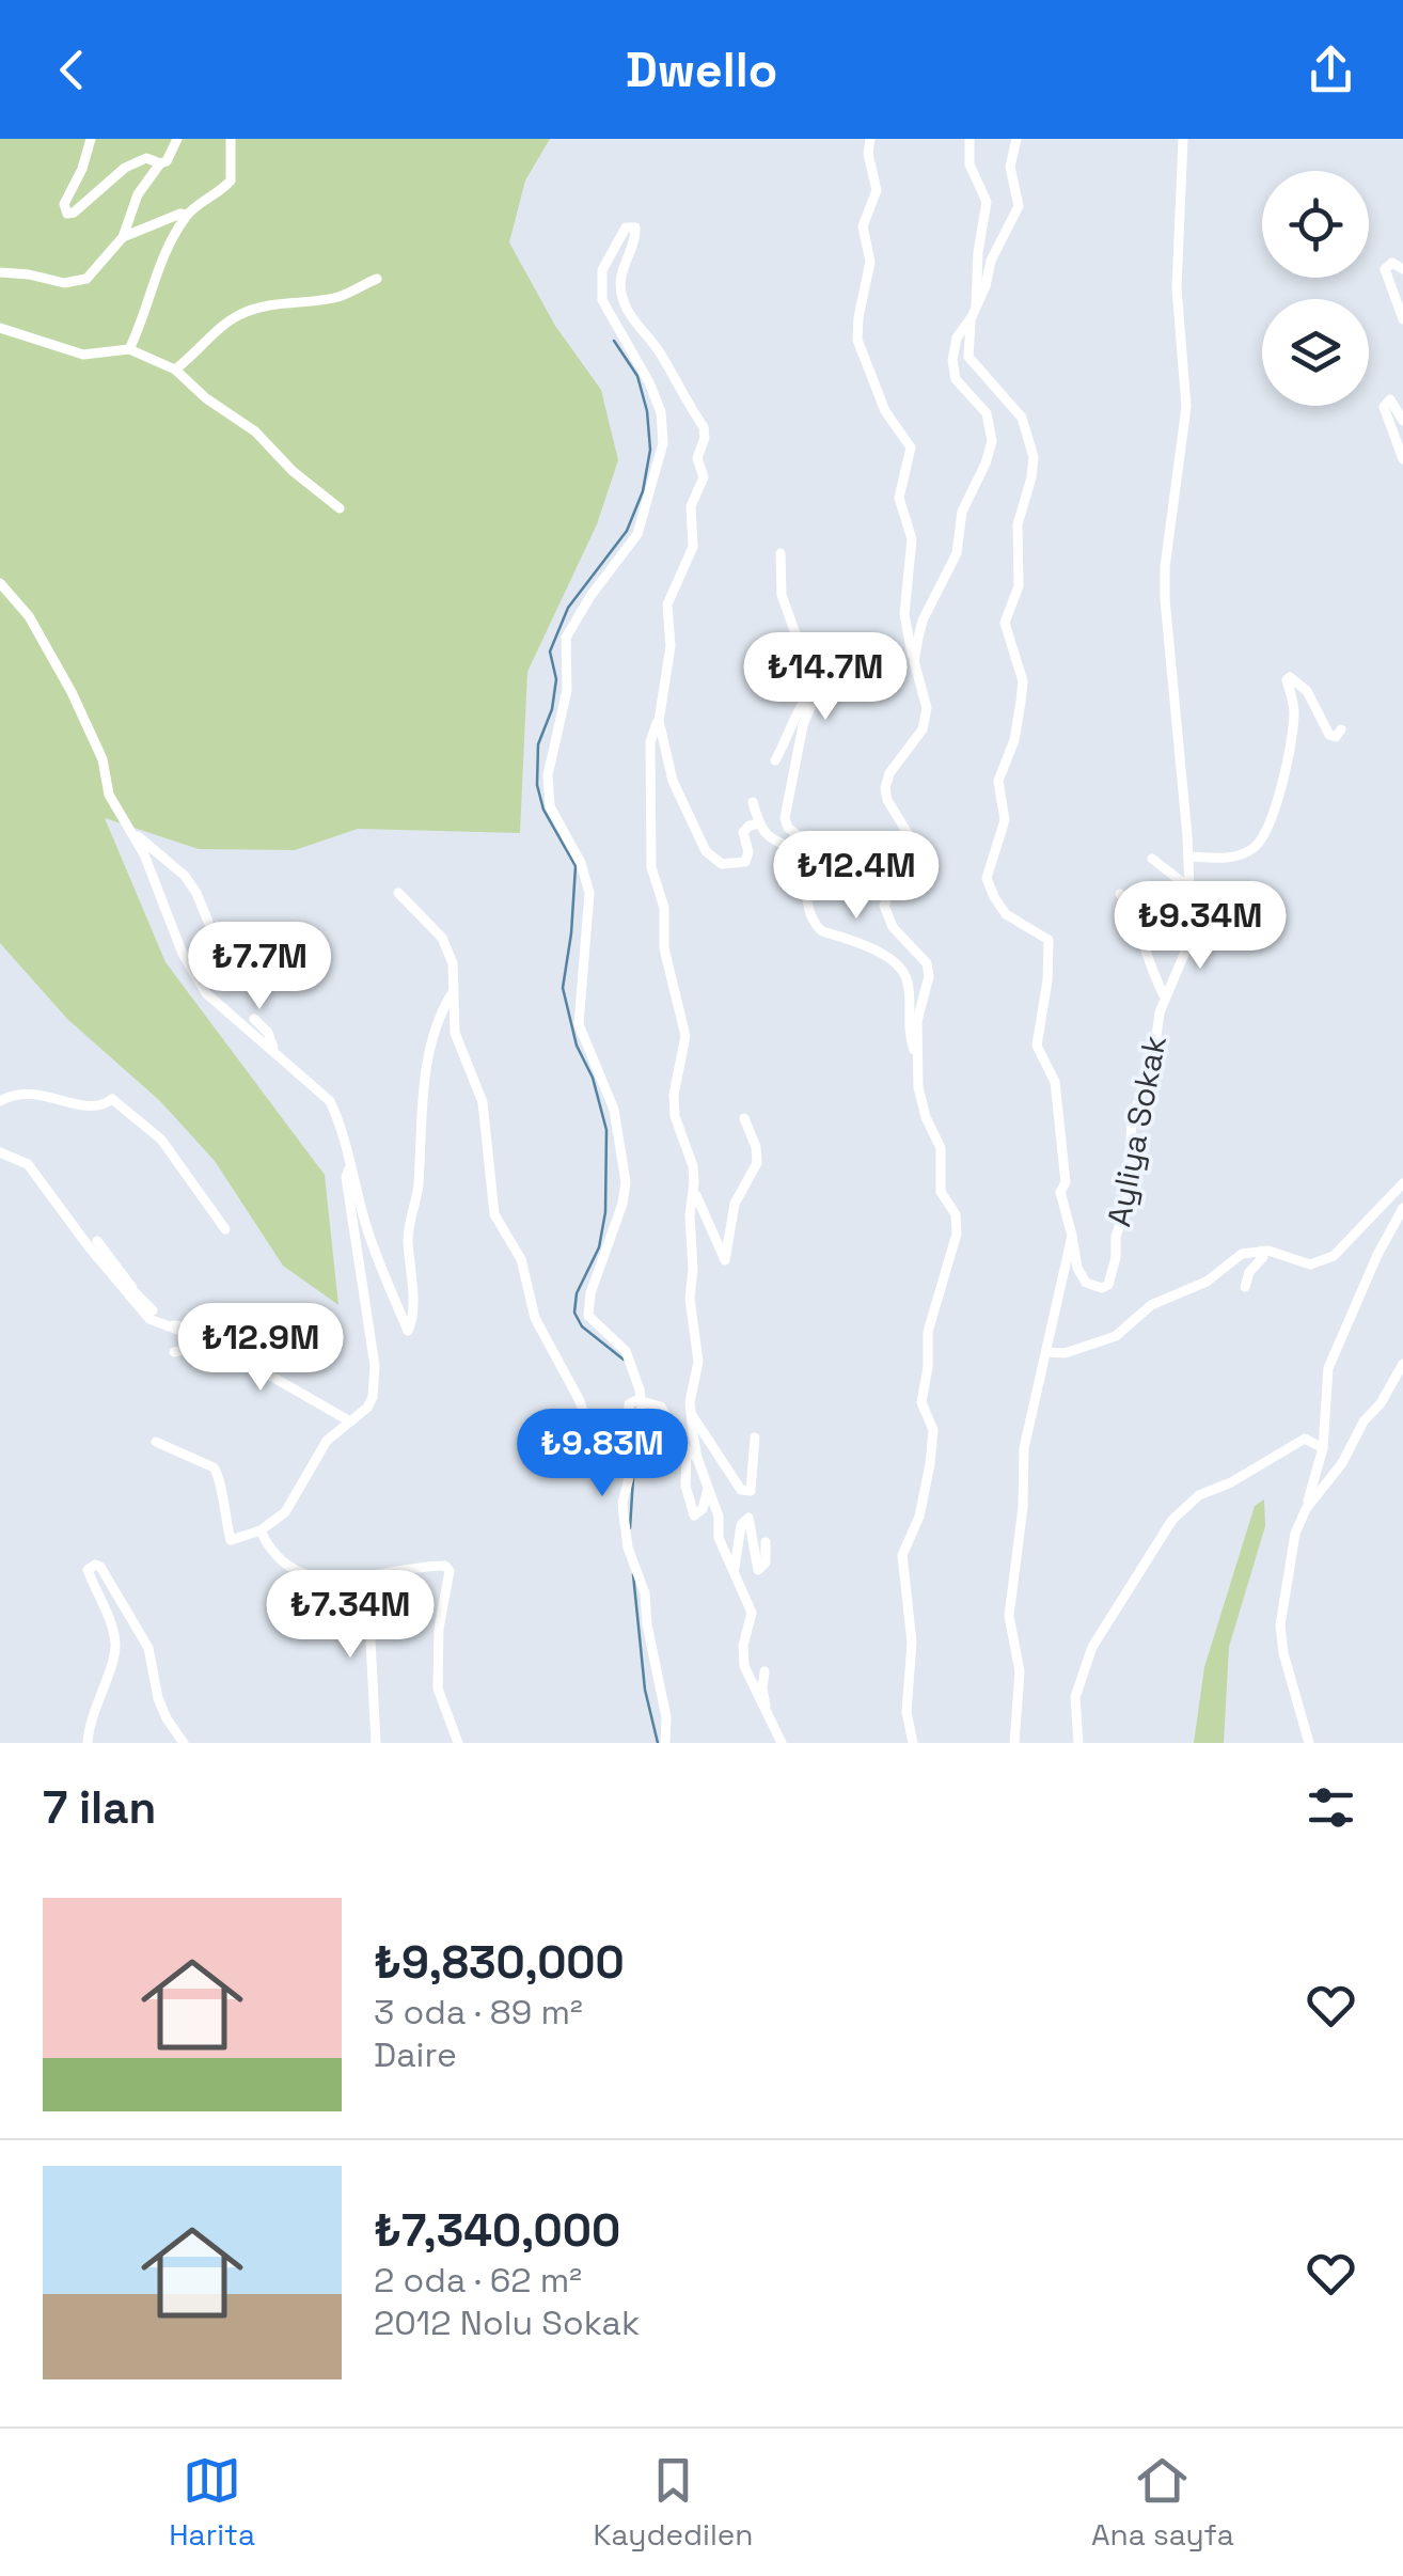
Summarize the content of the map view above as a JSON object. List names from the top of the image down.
{
  "streets": {
    "street": ["Ayliya Sokak"]
  },
  "page": {
    "header": "Dwello",
    "price": [
      "₺14.7M",
      "₺12.4M",
      "₺9.34M",
      "₺7.7M",
      "₺12.9M",
      "₺9.83M",
      "₺7.34M"
    ],
    "heading": "7 ilan",
    "list": [
      {
        "name": "₺9,830,000",
        "note": "3 oda · 89 m² · Daire"
      },
      {
        "name": "₺7,340,000",
        "note": "2 oda · 62 m² · 2012 Nolu Sokak"
      }
    ],
    "tabs": ["Harita", "Kaydedilen", "Ana sayfa"]
  }
}
